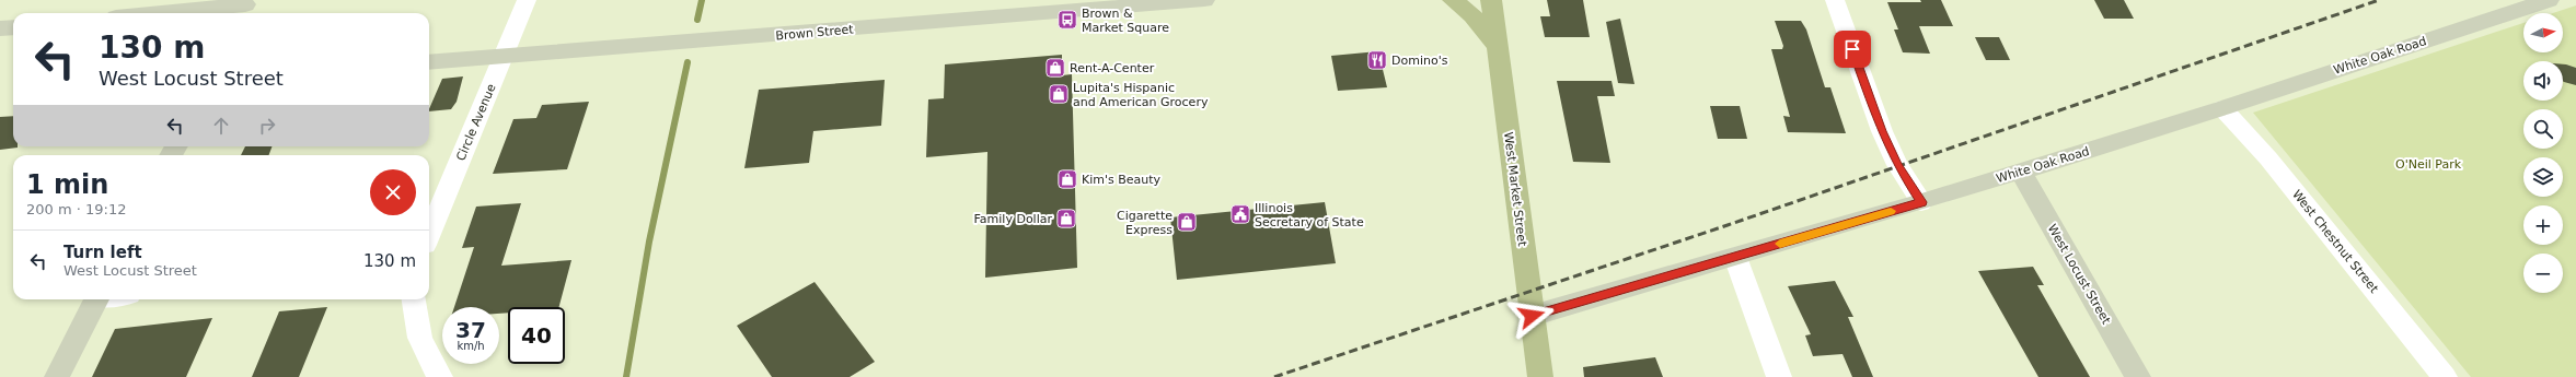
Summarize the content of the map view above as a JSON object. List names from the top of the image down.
{
  "streets": {
    "main road": ["West Market Street"],
    "street": [
      "Brown Street",
      "White Oak Road",
      "Circle Avenue",
      "West Chestnut Street",
      "West Locust Street"
    ]
  },
  "crossings": [
    ["Brown Street", "Circle Avenue"],
    ["White Oak Road", "West Market Street"],
    ["White Oak Road", "West Chestnut Street"],
    ["White Oak Road", "West Locust Street"]
  ],
  "parks": ["O'Neil Park"],
  "places": {
    "bus stop": ["Brown & Market Square"],
    "restaurant": ["Domino's"],
    "shop": [
      "Rent-A-Center",
      "Lupita's Hispanic and American Grocery",
      "Kim's Beauty",
      "Family Dollar",
      "Cigarette Express"
    ],
    "public building": ["Illinois Secretary of State"]
  },
  "north": "right",
  "page": {
    "map_buttons": ["+", "−"],
    "turn": ["130 m", "West Locust Street"],
    "heading": ["1 min", "200 m · 19:12"],
    "list": [
      {
        "name": "Turn left",
        "note": "West Locust Street",
        "value": "130 m"
      }
    ],
    "speed": "37 km/h",
    "limit": "40"
  }
}
